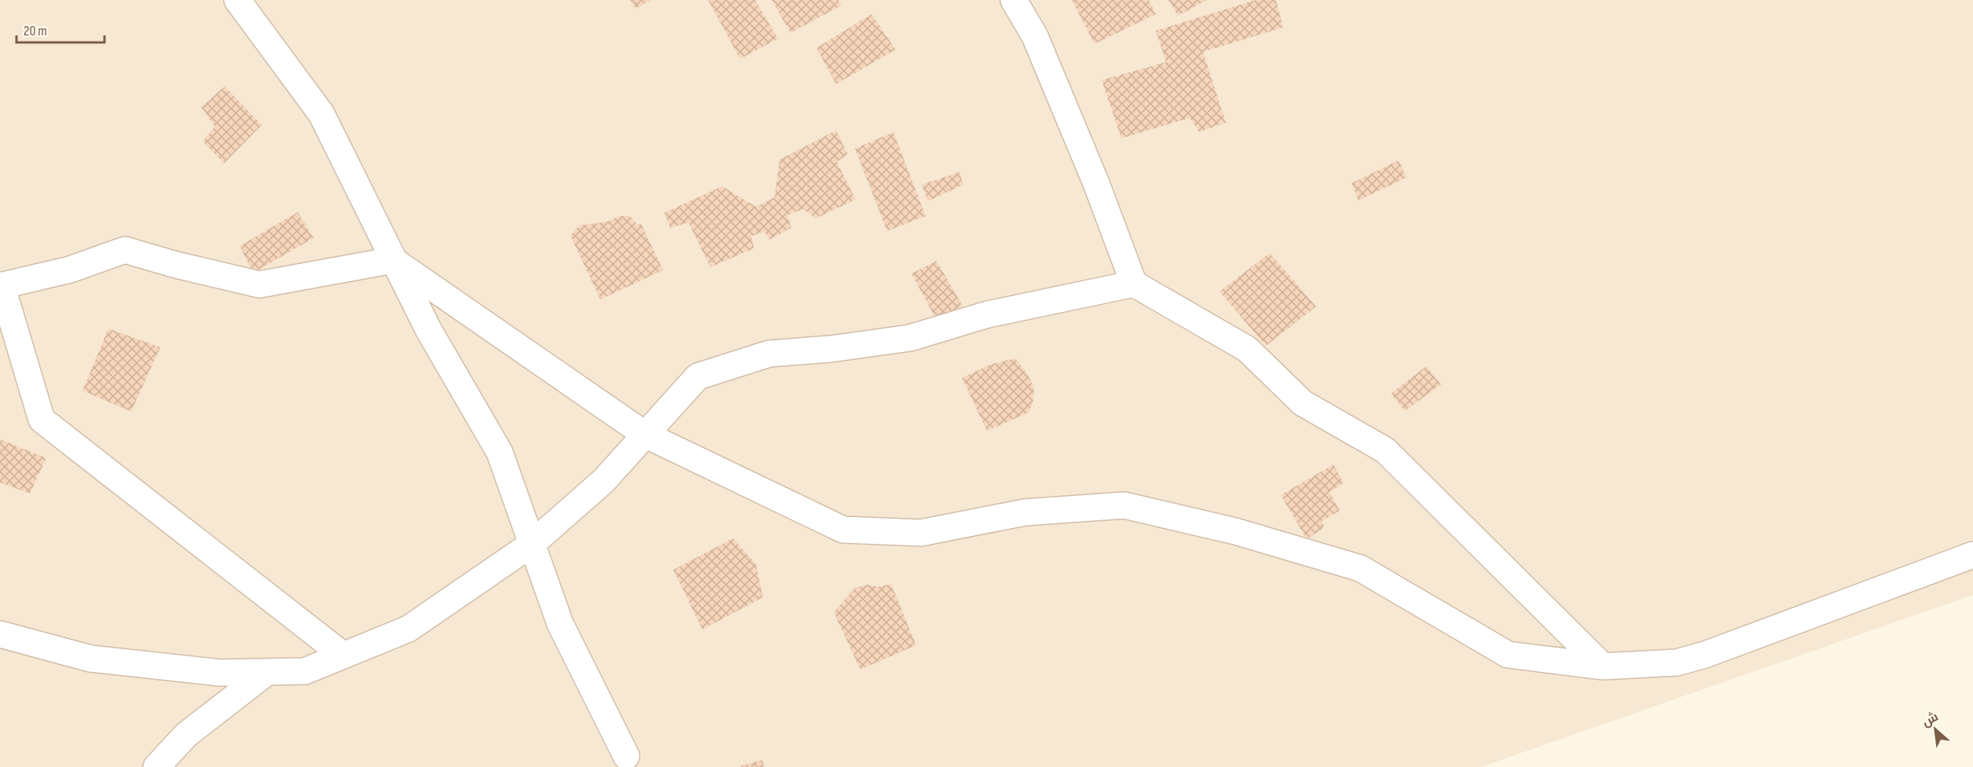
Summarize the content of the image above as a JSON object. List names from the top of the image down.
{
  "scale_bar": "20 m",
  "north": "top left"
}
